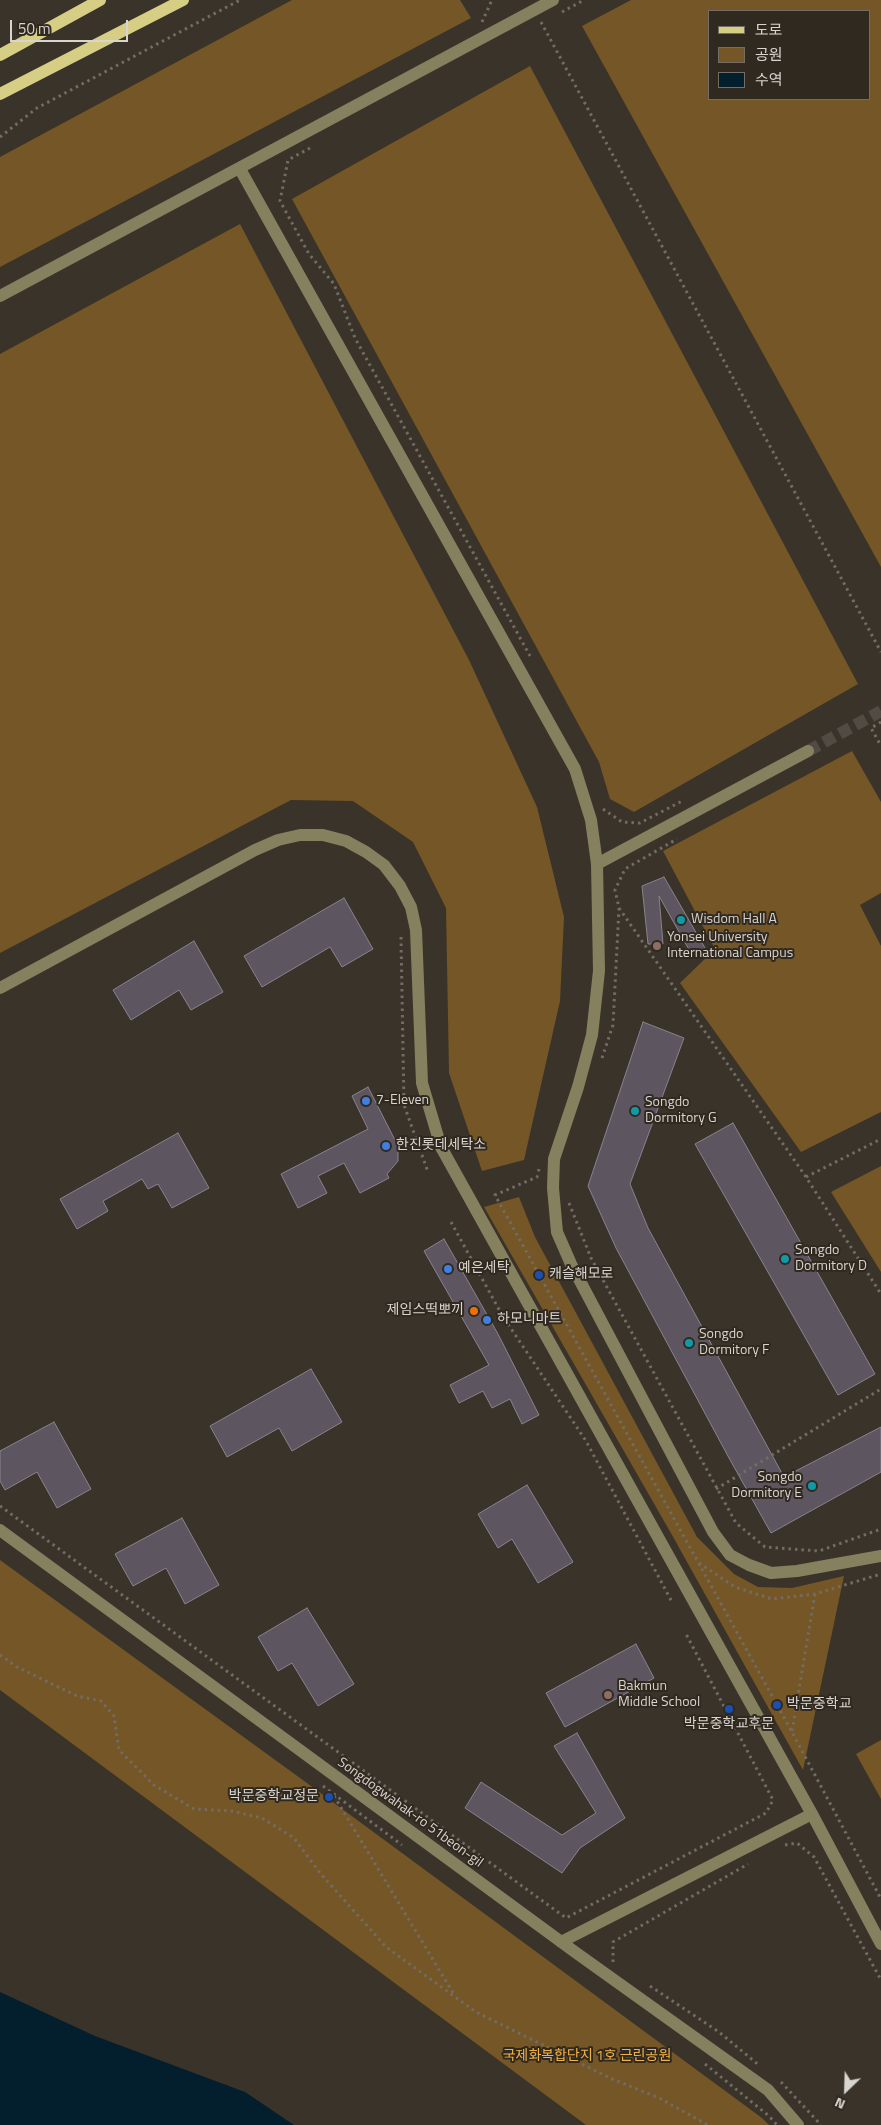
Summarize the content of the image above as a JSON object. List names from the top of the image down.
{
  "streets": {
    "street": ["Songdogwahak-ro 51beon-gil"]
  },
  "parks": ["국제화복합단지 1호 근린공원"],
  "places": [
    "Wisdom Hall A",
    "Yonsei University International Campus",
    "7-Eleven",
    "Songdo Dormitory G",
    "한진롯데세탁소",
    "Songdo Dormitory D",
    "예은세탁",
    "캐슬해모로",
    "제임스떡뽀끼",
    "하모니마트",
    "Songdo Dormitory F",
    "Songdo Dormitory E",
    "Bakmun Middle School",
    "박문중학교",
    "박문중학교후문",
    "박문중학교정문"
  ],
  "legend": ["도로", "공원", "수역"],
  "scale_bar": "50 m",
  "north": "bottom left"
}
